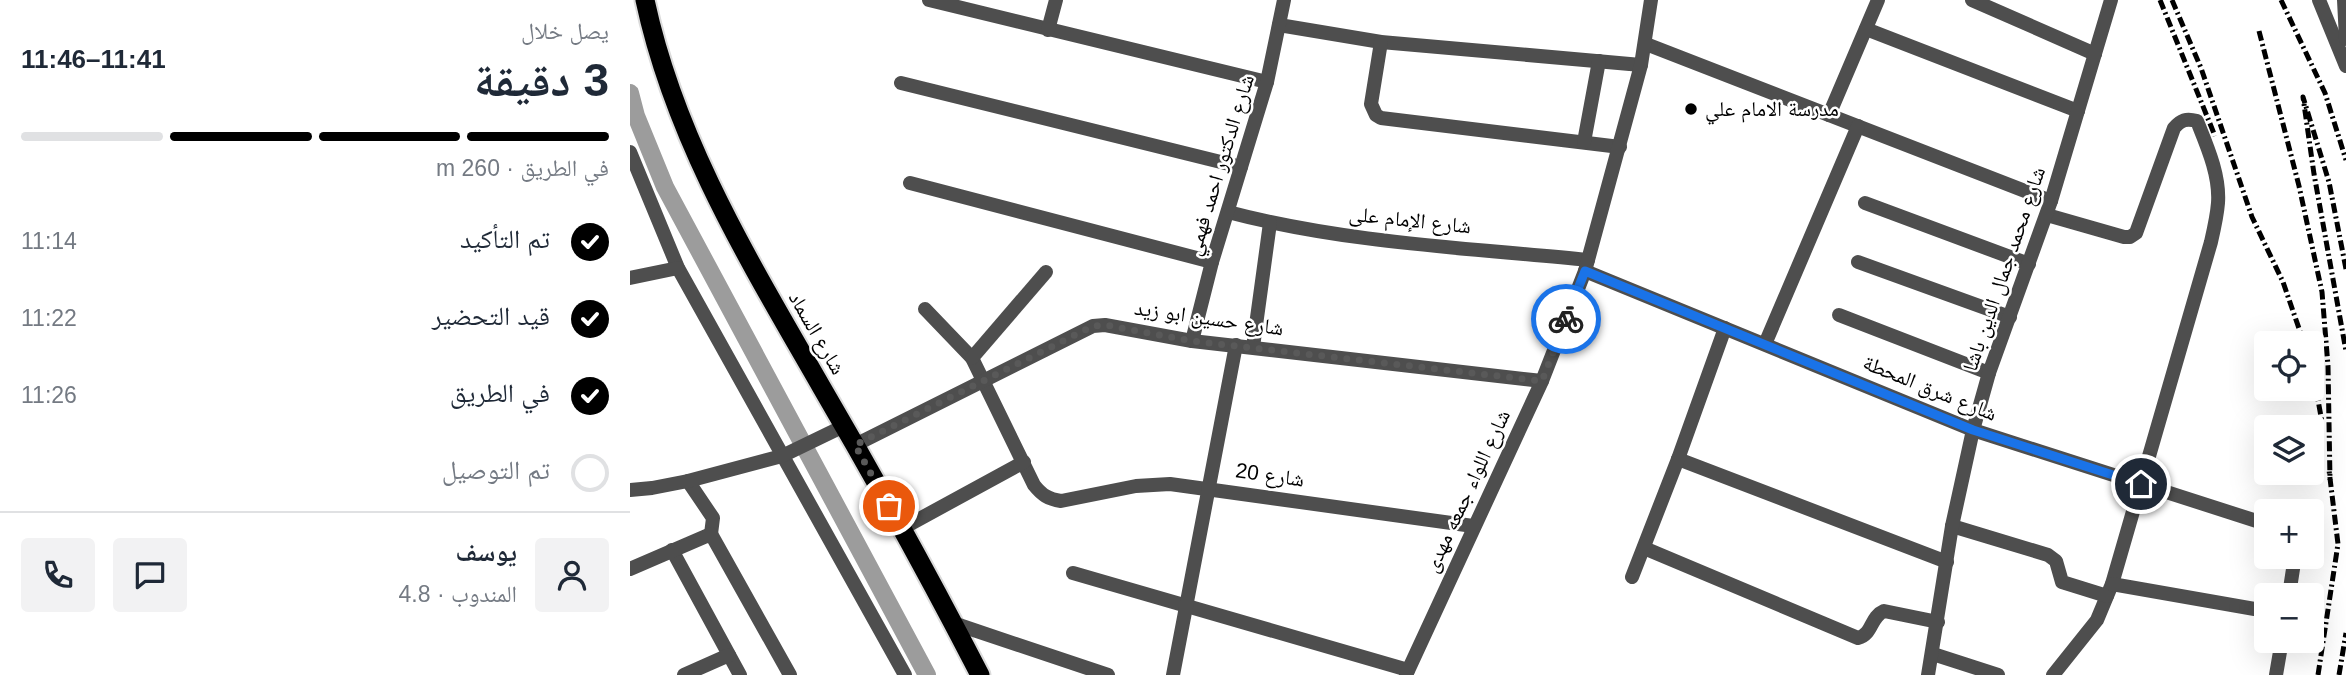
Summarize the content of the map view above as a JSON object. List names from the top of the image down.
{
  "streets": {
    "highway": ["شارع السماد"],
    "street": [
      "شارع الدكتور احمد فهمي",
      "شارع الإمام على",
      "شارع محمد جمال الدين باشا",
      "شارع حسين ابو زيد",
      "شارع شرق المحطة",
      "شارع 20",
      "شارع اللواء جمعه مهدى"
    ]
  },
  "crossings": [
    ["شارع الدكتور احمد فهمي", "شارع الإمام على"],
    ["شارع الدكتور احمد فهمي", "شارع حسين ابو زيد"],
    ["شارع الإمام على", "شارع شرق المحطة"],
    ["شارع الإمام على", "شارع اللواء جمعه مهدى"],
    ["شارع محمد جمال الدين باشا", "شارع شرق المحطة"],
    ["شارع حسين ابو زيد", "شارع السماد"],
    ["شارع حسين ابو زيد", "شارع اللواء جمعه مهدى"],
    ["شارع شرق المحطة", "شارع اللواء جمعه مهدى"],
    ["شارع 20", "شارع اللواء جمعه مهدى"]
  ],
  "places": ["مدرسة الامام علي"],
  "page": {
    "heading": ["3 دقيقة", "يصل خلال", "11:41–11:46"],
    "panel": ["يوسف", "المندوب · 4.8"],
    "bar": "في الطريق · 260 m",
    "list": [
      ["تم التأكيد", "11:14"],
      ["قيد التحضير", "11:22"],
      ["في الطريق", "11:26"],
      "تم التوصيل"
    ],
    "map_buttons": ["+", "−"]
  }
}
